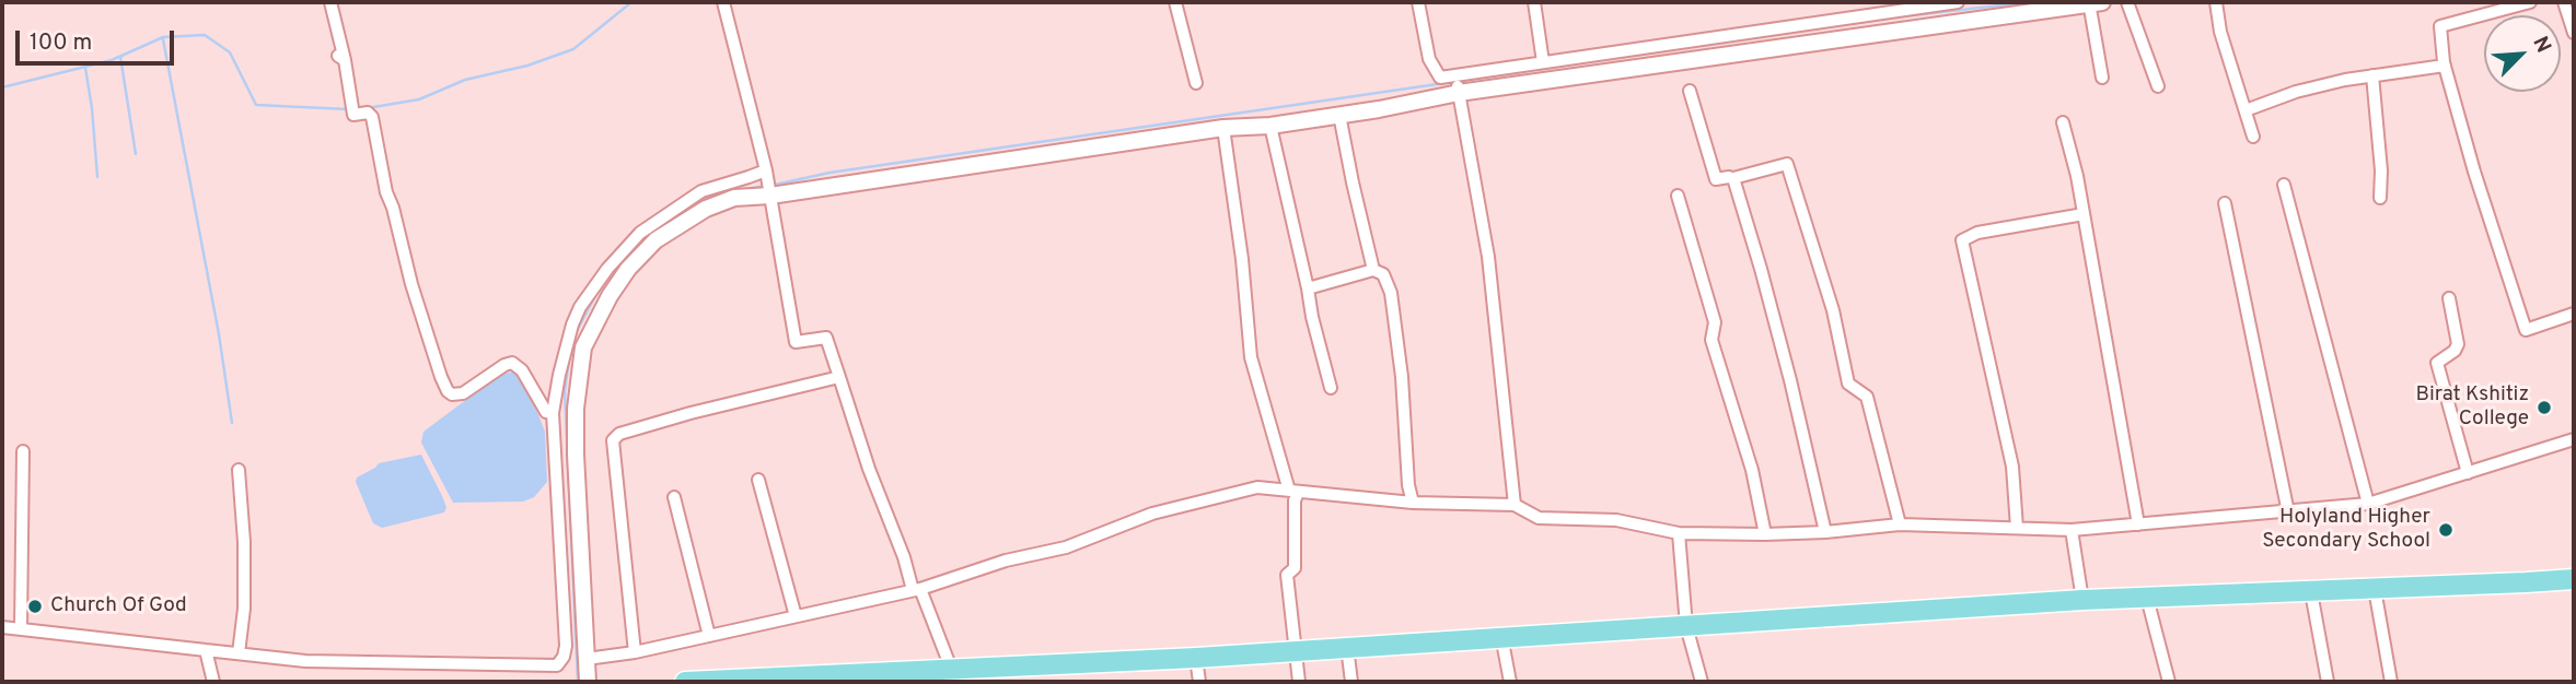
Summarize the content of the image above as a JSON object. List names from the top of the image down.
{
  "places": ["Birat Kshitiz College", "Holyland Higher Secondary School", "Church Of God"],
  "scale_bar": "100 m",
  "north": "top right"
}
